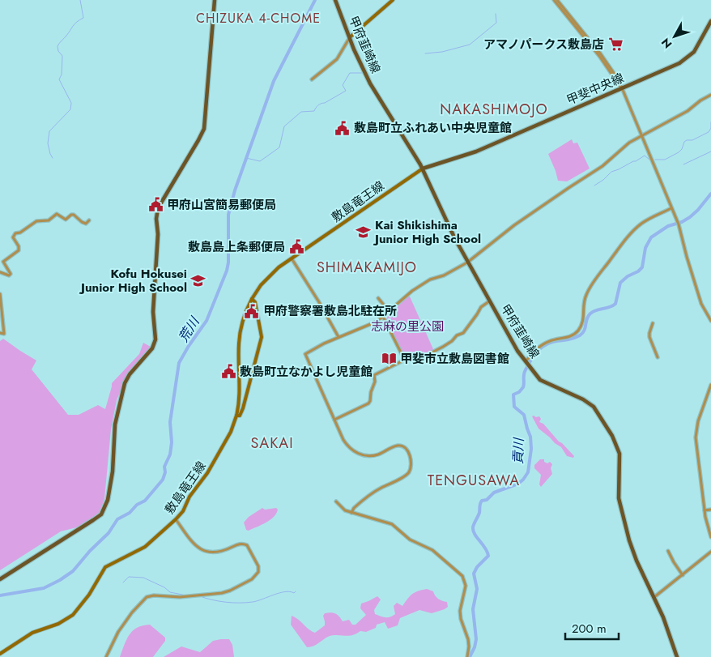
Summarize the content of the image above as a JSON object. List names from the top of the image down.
{
  "streets": {
    "main road": ["甲府韮崎線", "甲斐中央線", "敷島竜王線"]
  },
  "crossings": [
    ["甲府韮崎線", "甲斐中央線"],
    ["甲府韮崎線", "敷島竜王線"],
    ["甲斐中央線", "敷島竜王線"]
  ],
  "districts": [
    "CHIZUKA 4-CHOME",
    "NAKASHIMOJO",
    "SHIMAKAMIJO",
    "SAKAI",
    "TENGUSAWA"
  ],
  "water": ["荒川", "貢川"],
  "parks": ["志麻の里公園"],
  "places": {
    "supermarket": ["アマノパークス敷島店"],
    "public building": [
      "敷島町立ふれあい中央児童館",
      "甲府山宮簡易郵便局",
      "敷島島上条郵便局",
      "甲府警察署敷島北駐在所",
      "敷島町立なかよし児童館"
    ],
    "school or university": ["Kai Shikishima Junior High School", "Kofu Hokusei Junior High School"],
    "library": ["甲斐市立敷島図書館"]
  },
  "scale_bar": "200 m",
  "north": "bottom left"
}
